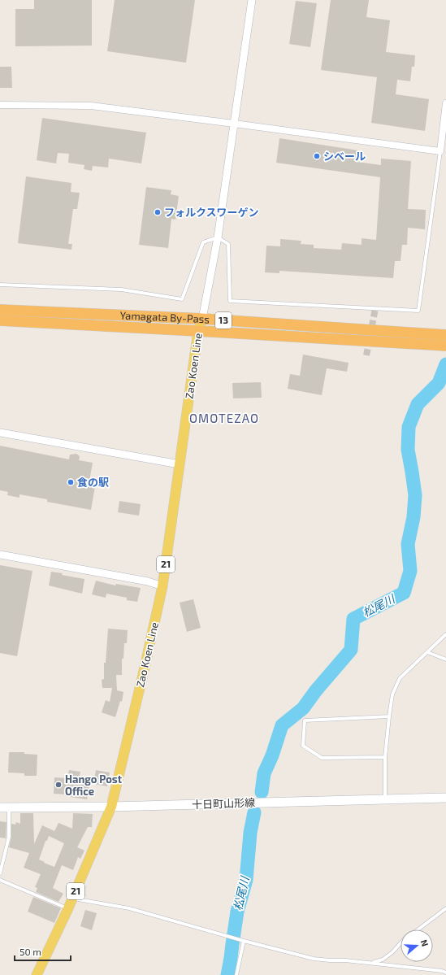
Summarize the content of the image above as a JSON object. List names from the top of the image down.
{
  "streets": {
    "highway": ["Yamagata By-Pass", "13"],
    "main road": ["Zao Koen Line", "21", "十日町山形線"]
  },
  "crossings": [
    ["Yamagata By-Pass", "Zao Koen Line"],
    ["Zao Koen Line", "十日町山形線"]
  ],
  "districts": ["OMOTEZAO"],
  "water": ["松尾川"],
  "places": [
    "シベール",
    "フォルクスワーゲン",
    "食の駅",
    "Hango Post Office"
  ],
  "scale_bar": "50 m",
  "north": "right"
}
